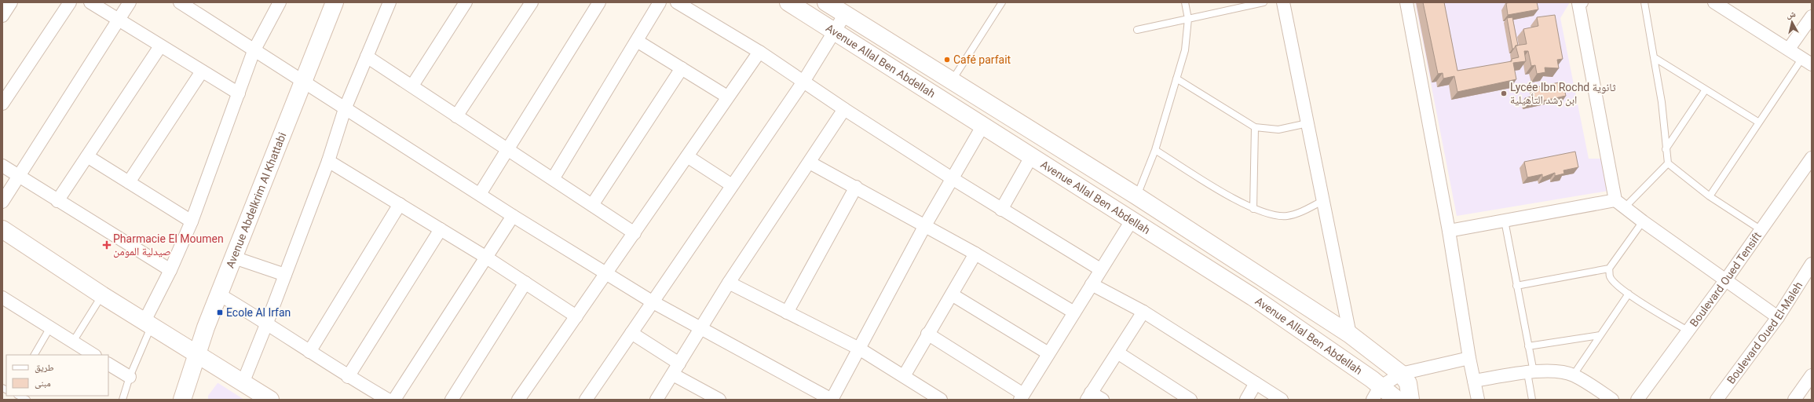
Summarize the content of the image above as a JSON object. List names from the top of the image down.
{
  "streets": {
    "street": [
      "Avenue Allal Ben Abdellah",
      "Avenue Abdelkrim Al Khattabi",
      "Boulevard Oued Tensift",
      "Boulevard Oued El-Maleh"
    ]
  },
  "places": {
    "other": ["Café parfait", "Lycée Ibn Rochd ثانوية ابن رشد التأهيلية"],
    "health": ["Pharmacie El Moumen صيدلية المومن"],
    "transit": ["Ecole Al Irfan"]
  },
  "legend": ["طريق", "مبنى"],
  "north": "top"
}
